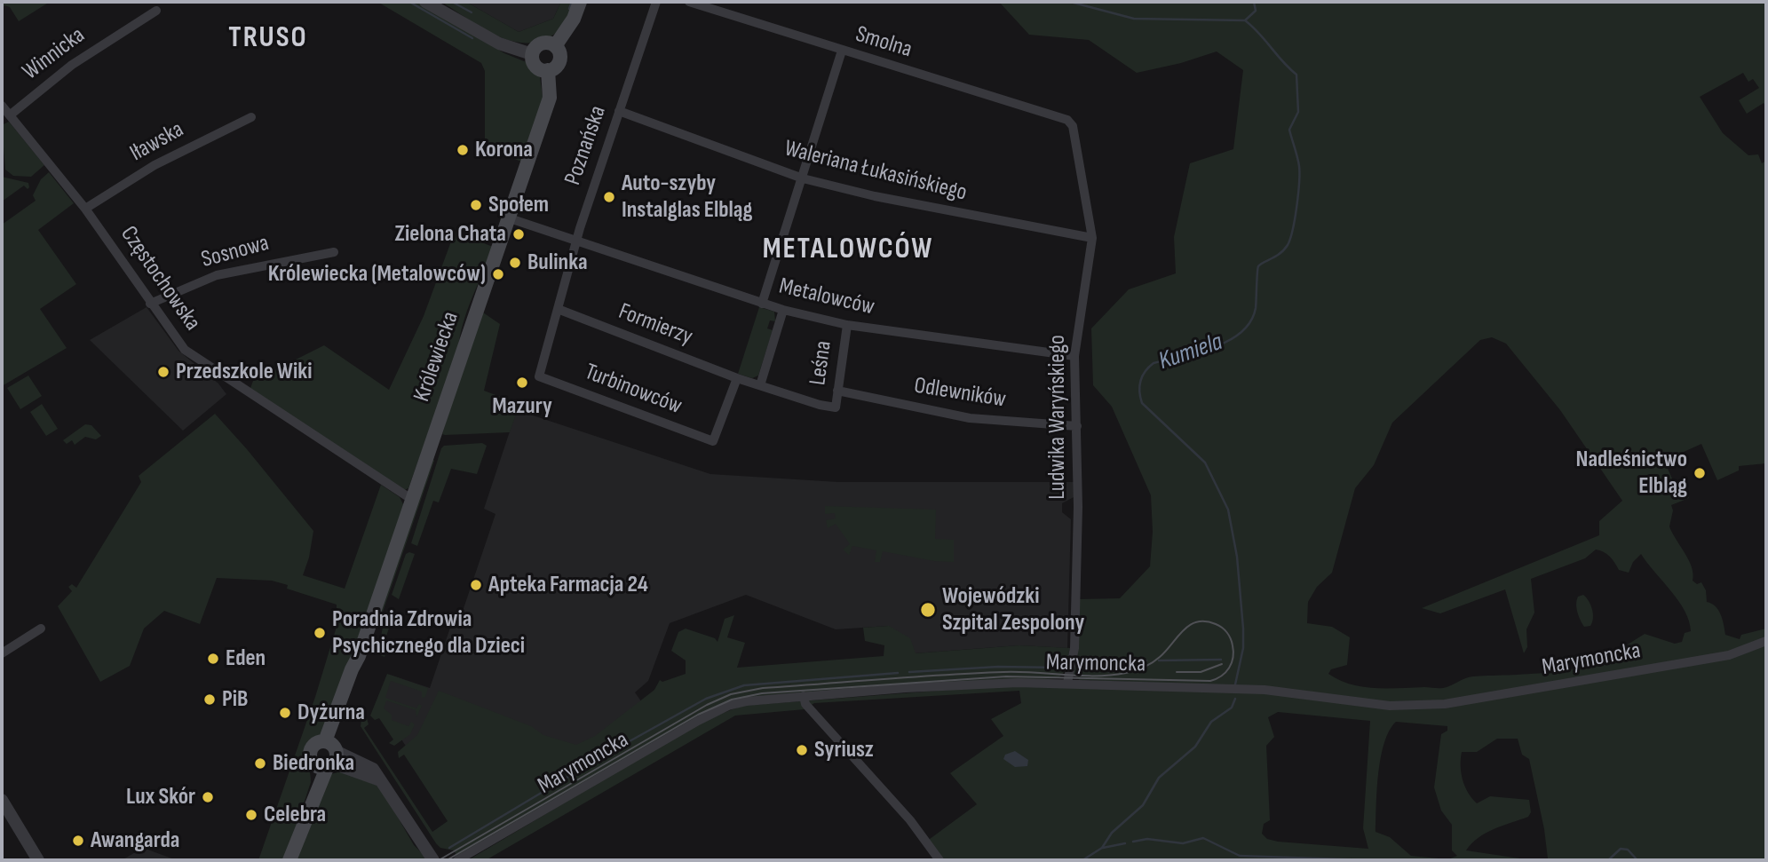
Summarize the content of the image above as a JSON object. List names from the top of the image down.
{
  "streets": {
    "main road": ["Królewiecka"],
    "street": [
      "Smolna",
      "Winnicka",
      "Iławska",
      "Poznańska",
      "Waleriana Łukasińskiego",
      "Sosnowa",
      "Częstochowska",
      "Metalowców",
      "Formierzy",
      "Leśna",
      "Turbinowców",
      "Odlewników",
      "Ludwika Waryńskiego",
      "Marymoncka"
    ]
  },
  "crossings": [
    ["Smolna", "Ludwika Waryńskiego"],
    ["Winnicka", "Częstochowska"],
    ["Iławska", "Częstochowska"],
    ["Poznańska", "Waleriana Łukasińskiego"],
    ["Poznańska", "Metalowców"],
    ["Poznańska", "Formierzy"],
    ["Poznańska", "Turbinowców"],
    ["Waleriana Łukasińskiego", "Ludwika Waryńskiego"],
    ["Sosnowa", "Częstochowska"],
    ["Częstochowska", "Królewiecka"],
    ["Metalowców", "Królewiecka"],
    ["Metalowców", "Leśna"],
    ["Metalowców", "Ludwika Waryńskiego"],
    ["Formierzy", "Leśna"],
    ["Formierzy", "Turbinowców"],
    ["Leśna", "Odlewników"],
    ["Odlewników", "Ludwika Waryńskiego"],
    ["Ludwika Waryńskiego", "Marymoncka"]
  ],
  "districts": ["TRUSO", "METALOWCÓW"],
  "water": ["Kumiela"],
  "places": [
    "Korona",
    "Auto-szyby Instalglas Elbląg",
    "Społem",
    "Zielona Chata",
    "Bulinka",
    "Królewiecka (Metalowców)",
    "Przedszkole Wiki",
    "Mazury",
    "Nadleśnictwo Elbląg",
    "Apteka Farmacja 24",
    "Wojewódzki Szpital Zespolony",
    "Poradnia Zdrowia Psychicznego dla Dzieci",
    "Eden",
    "PiB",
    "Dyżurna",
    "Syriusz",
    "Biedronka",
    "Lux Skór",
    "Celebra",
    "Awangarda"
  ]
}
